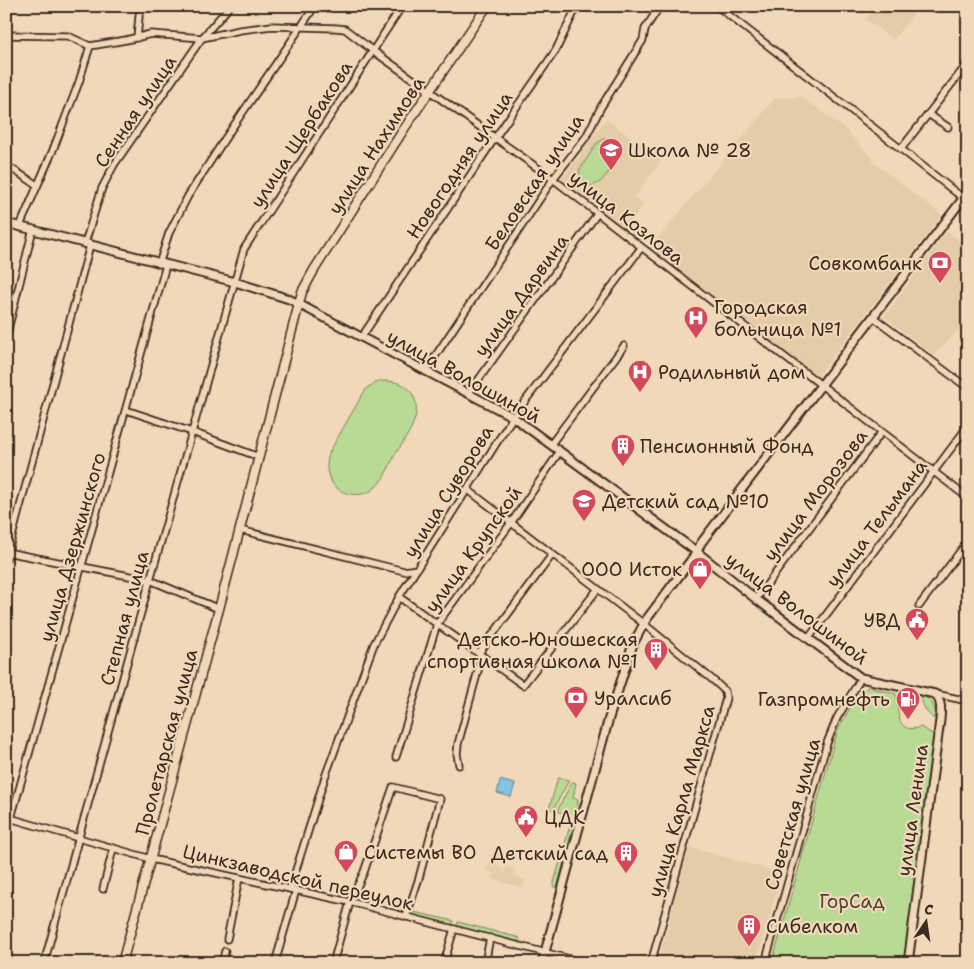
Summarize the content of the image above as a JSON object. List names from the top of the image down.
{
  "streets": {
    "main road": ["улица Нахимова", "Пролетарская улица"],
    "street": [
      "Сенная улица",
      "улица Щербакова",
      "Новогодняя улица",
      "Беловская улица",
      "улица Козлова",
      "улица Дарвина",
      "улица Волошиной",
      "улица Суворова",
      "улица Морозова",
      "улица Тельмана",
      "улица Дзержинского",
      "улица Крупской",
      "Степная улица",
      "улица Карла Маркса",
      "улица Ленина",
      "Советская улица",
      "Цинкзаводской переулок"
    ]
  },
  "crossings": [
    ["Сенная улица", "улица Козлова"],
    ["Сенная улица", "улица Волошиной"],
    ["улица Щербакова", "улица Козлова"],
    ["улица Щербакова", "улица Волошиной"],
    ["улица Щербакова", "Степная улица"],
    ["улица Нахимова", "улица Козлова"],
    ["улица Нахимова", "улица Волошиной"],
    ["улица Нахимова", "Пролетарская улица"],
    ["Новогодняя улица", "улица Козлова"],
    ["Новогодняя улица", "улица Волошиной"],
    ["Беловская улица", "улица Козлова"],
    ["Беловская улица", "улица Волошиной"],
    ["улица Козлова", "улица Дарвина"],
    ["улица Козлова", "улица Суворова"],
    ["улица Козлова", "улица Морозова"],
    ["улица Козлова", "улица Дзержинского"],
    ["улица Дарвина", "улица Волошиной"],
    ["улица Волошиной", "улица Суворова"],
    ["улица Волошиной", "улица Морозова"],
    ["улица Волошиной", "улица Тельмана"],
    ["улица Волошиной", "улица Дзержинского"],
    ["улица Волошиной", "улица Крупской"],
    ["улица Волошиной", "Степная улица"],
    ["улица Волошиной", "Пролетарская улица"],
    ["улица Волошиной", "улица Ленина"],
    ["улица Волошиной", "Советская улица"],
    ["улица Суворова", "Цинкзаводской переулок"],
    ["улица Дзержинского", "Цинкзаводской переулок"],
    ["Степная улица", "Цинкзаводской переулок"],
    ["Пролетарская улица", "Цинкзаводской переулок"]
  ],
  "parks": ["ГорСад"],
  "places": {
    "school or university": ["Школа № 28", "Детский сад №10"],
    "bank": ["Совкомбанк", "Уралсиб"],
    "hospital": ["Городская больница №1", "Родильный дом"],
    "building": [
      "Пенсионный Фонд",
      "Детско-Юношеская спортивная школа №1",
      "Детский сад",
      "Сибелком"
    ],
    "shop": ["ООО Исток", "Системы ВО"],
    "public building": ["УВД", "ЦДК"],
    "fuel station": ["Газпромнефть"]
  },
  "north": "top"
}
